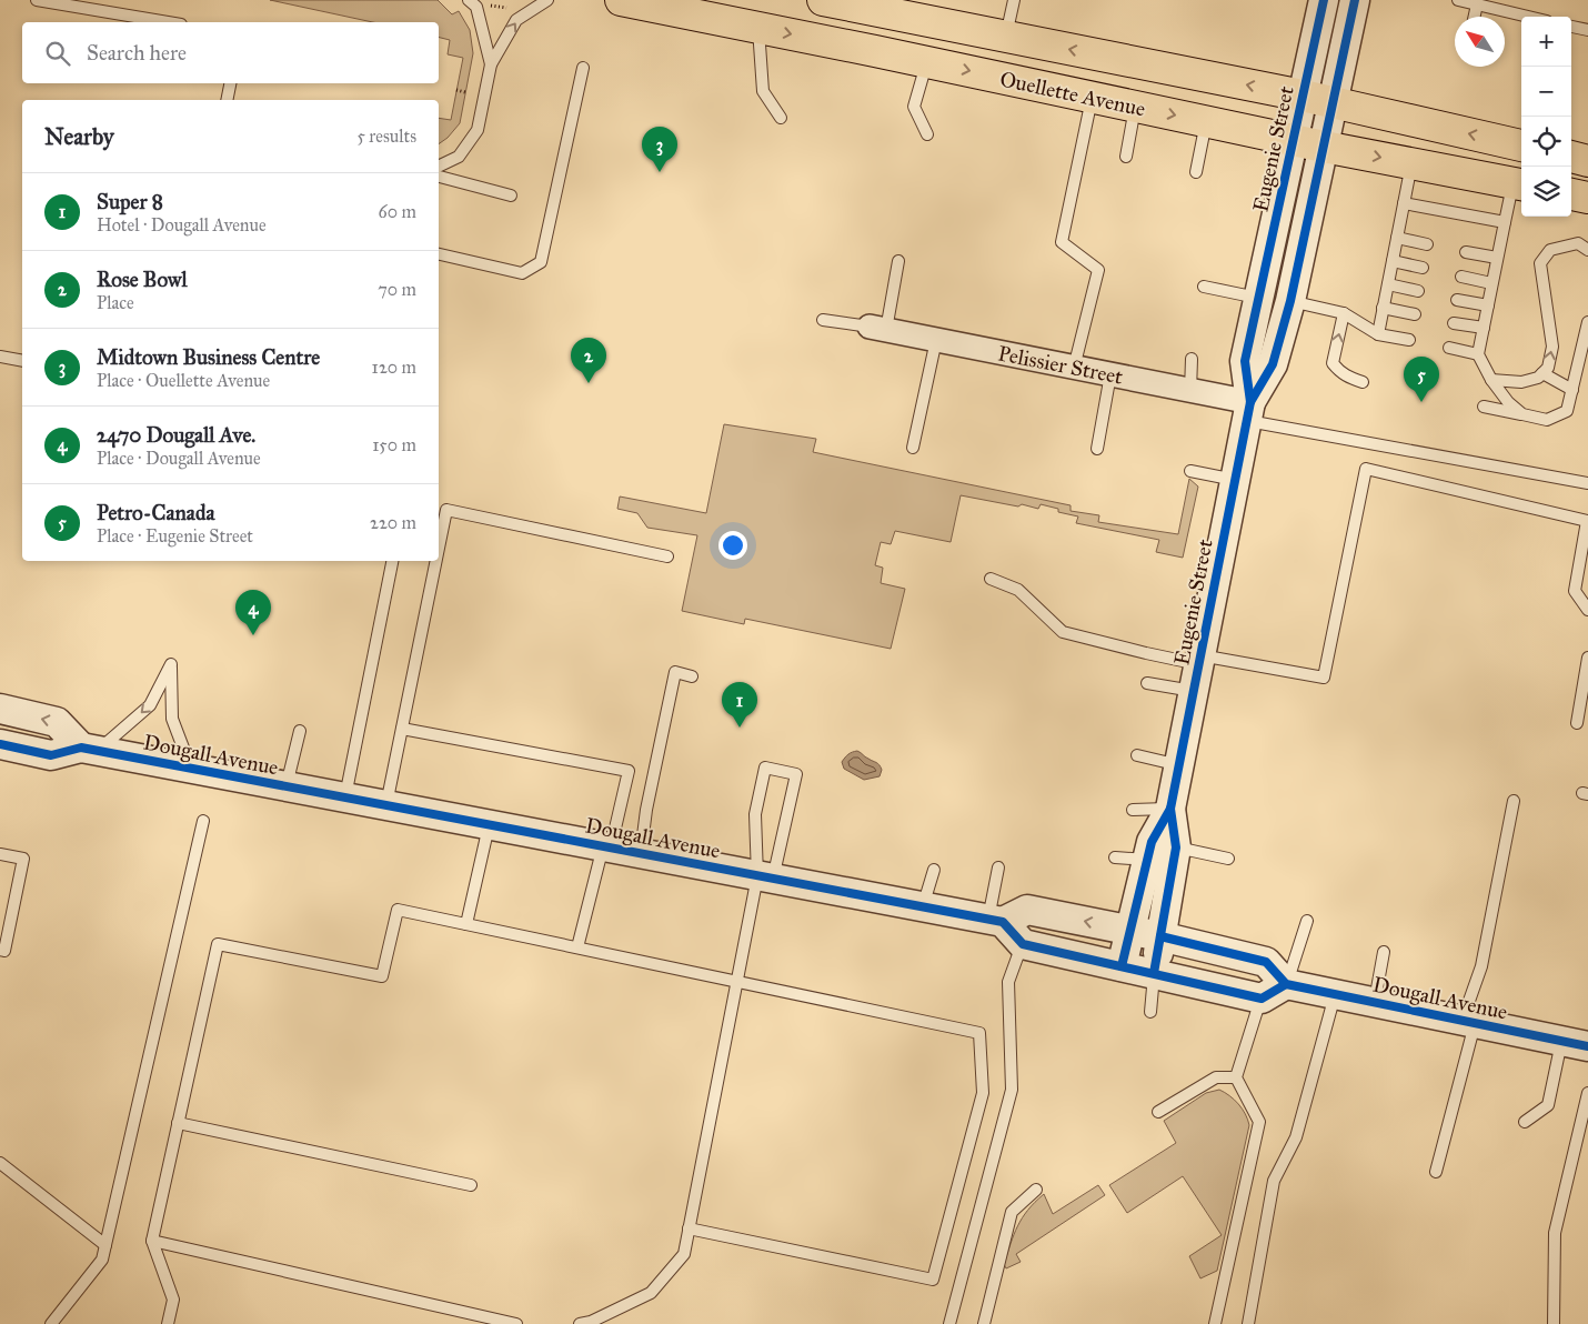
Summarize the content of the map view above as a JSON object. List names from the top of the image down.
{
  "streets": {
    "main road": ["Ouellette Avenue"],
    "street": ["Eugenie Street", "Pelissier Street", "Dougall Avenue"]
  },
  "crossings": [
    ["Ouellette Avenue", "Eugenie Street"],
    ["Eugenie Street", "Pelissier Street"]
  ],
  "north": "top left",
  "page": {
    "map_buttons": ["+", "−"],
    "search": "Search here",
    "heading": ["Nearby", "5 results"],
    "pins": [
      "3",
      "2",
      "5",
      "4",
      "1"
    ],
    "list": [
      {
        "mark": "1",
        "name": "Super 8",
        "note": "Hotel · Dougall Avenue",
        "value": "60 m"
      },
      {
        "mark": "2",
        "name": "Rose Bowl",
        "note": "Place",
        "value": "70 m"
      },
      {
        "mark": "3",
        "name": "Midtown Business Centre",
        "note": "Place · Ouellette Avenue",
        "value": "120 m"
      },
      {
        "mark": "4",
        "name": "2470 Dougall Ave.",
        "note": "Place · Dougall Avenue",
        "value": "150 m"
      },
      {
        "mark": "5",
        "name": "Petro-Canada",
        "note": "Place · Eugenie Street",
        "value": "220 m"
      }
    ]
  }
}
